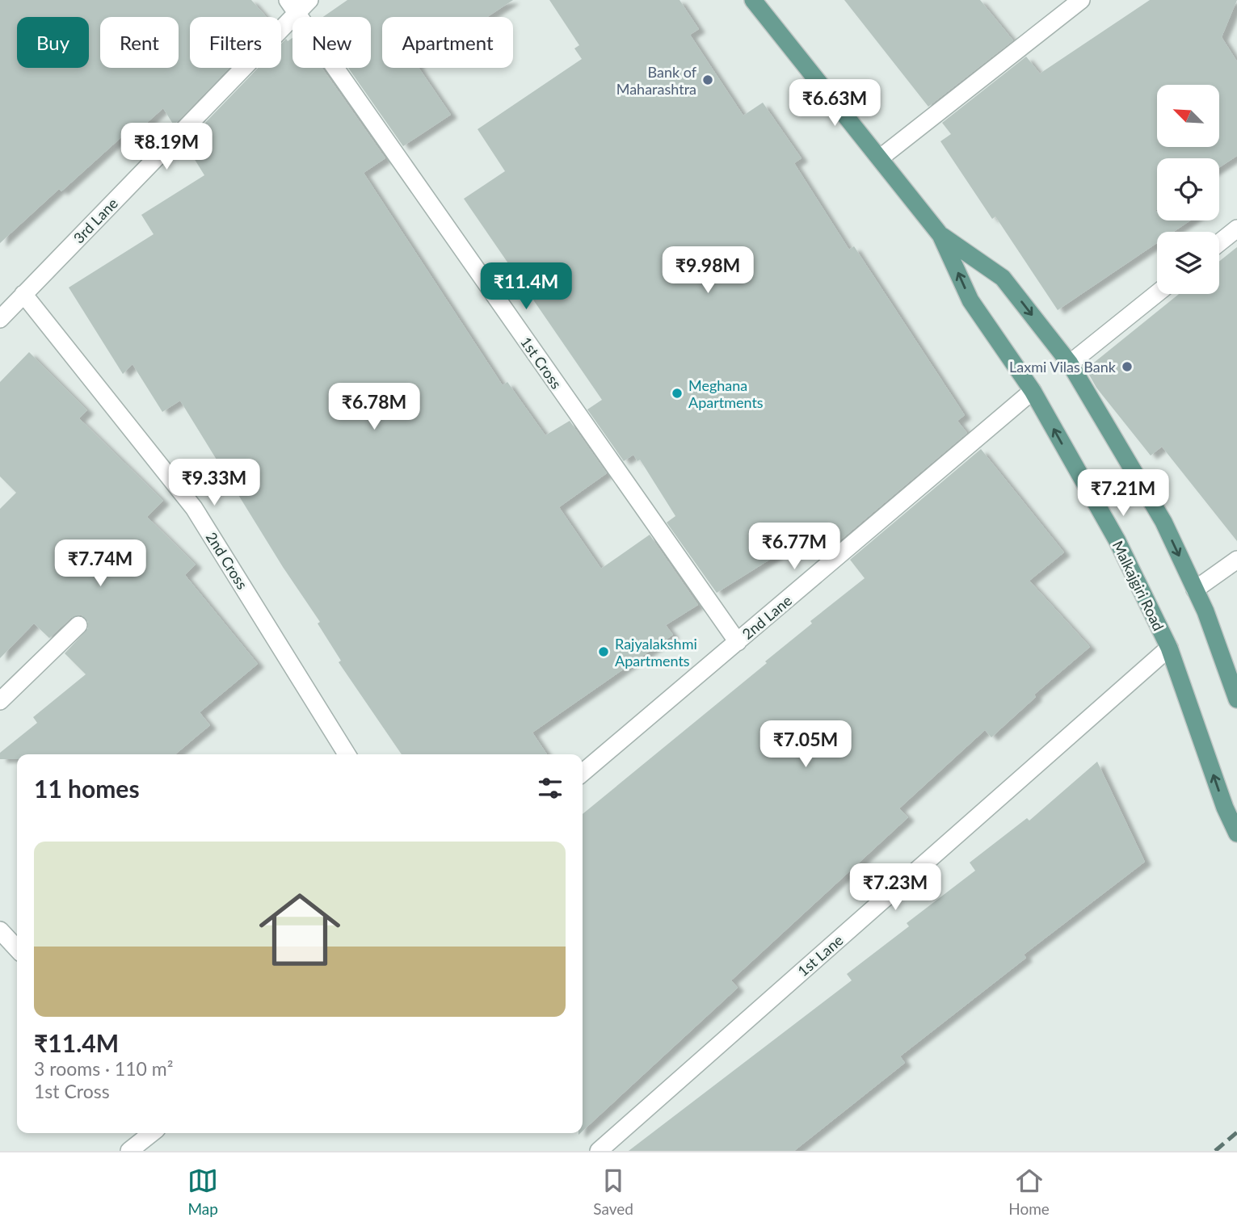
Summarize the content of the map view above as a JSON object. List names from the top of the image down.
{
  "streets": {
    "main road": ["Malkajgiri Road"],
    "street": [
      "3rd Lane",
      "1st Cross",
      "2nd Cross",
      "2nd Lane",
      "1st Lane"
    ]
  },
  "crossings": [
    ["3rd Lane", "1st Cross"],
    ["3rd Lane", "2nd Cross"],
    ["1st Cross", "2nd Lane"],
    ["Malkajgiri Road", "2nd Lane"],
    ["Malkajgiri Road", "1st Lane"]
  ],
  "places": [
    "Bank of Maharashtra",
    "Laxmi Vilas Bank",
    "Meghana Apartments",
    "Rajyalakshmi Apartments"
  ],
  "north": "top left",
  "page": {
    "chip": [
      "Buy",
      "Rent",
      "Filters",
      "New",
      "Apartment"
    ],
    "price": [
      "₹6.63M",
      "₹8.19M",
      "₹9.98M",
      "₹11.4M",
      "₹6.78M",
      "₹9.33M",
      "₹7.21M",
      "₹6.77M",
      "₹7.74M",
      "₹7.05M",
      "₹7.23M"
    ],
    "heading": "11 homes",
    "list": [
      {
        "name": "₹11.4M",
        "note": "3 rooms · 110 m² · 1st Cross"
      }
    ],
    "tabs": ["Map", "Saved", "Home"]
  }
}
